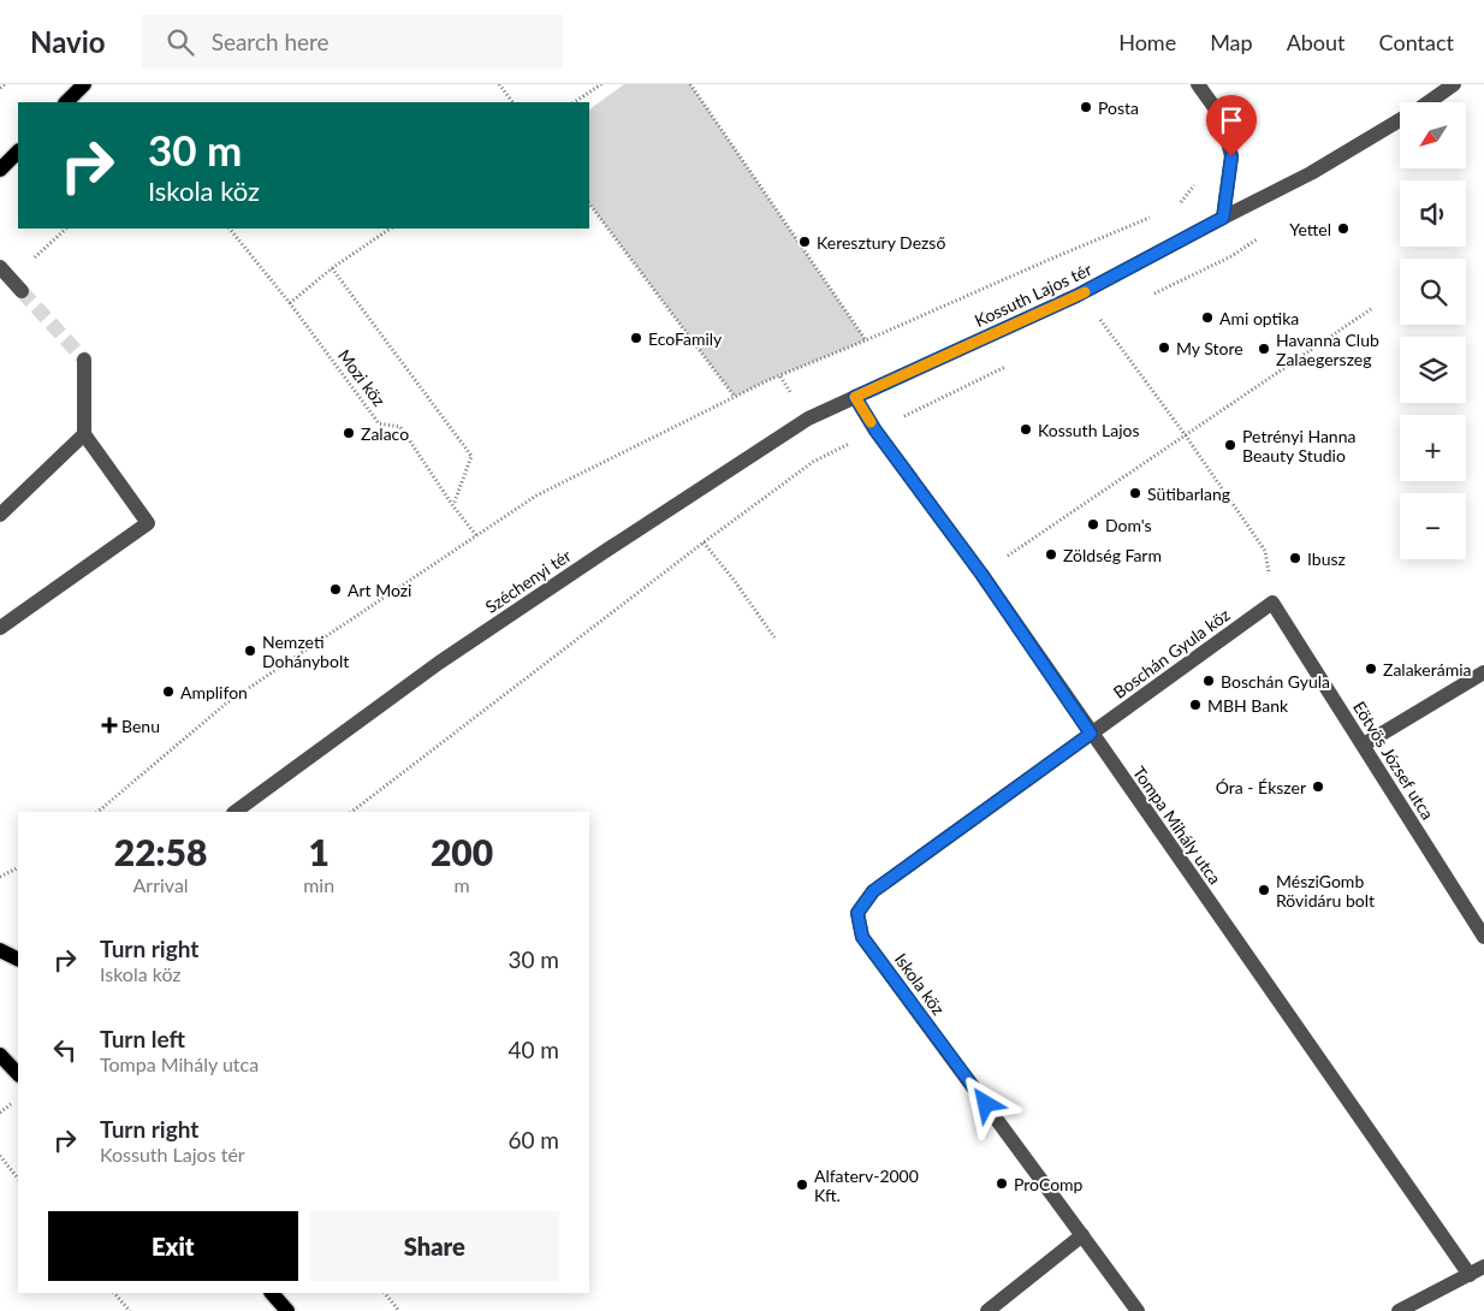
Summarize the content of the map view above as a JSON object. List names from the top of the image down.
{
  "streets": {
    "street": [
      "Kossuth Lajos tér",
      "Széchenyi tér",
      "Boschán Gyula köz",
      "Eötvös József utca",
      "Tompa Mihály utca",
      "Iskola köz"
    ],
    "path": ["Mozi köz"]
  },
  "crossings": [
    ["Kossuth Lajos tér", "Széchenyi tér"],
    ["Kossuth Lajos tér", "Tompa Mihály utca"],
    ["Széchenyi tér", "Tompa Mihály utca"],
    ["Boschán Gyula köz", "Eötvös József utca"],
    ["Boschán Gyula köz", "Tompa Mihály utca"],
    ["Boschán Gyula köz", "Iskola köz"],
    ["Tompa Mihály utca", "Iskola köz"]
  ],
  "places": {
    "other": [
      "Posta",
      "Yettel",
      "Keresztury Dezső",
      "Ami optika",
      "EcoFamily",
      "My Store",
      "Havanna Club Zalaegerszeg",
      "Kossuth Lajos",
      "Zalaco",
      "Petrényi Hanna Beauty Studio",
      "Sütibarlang",
      "Dom's",
      "Zöldség Farm",
      "Ibusz",
      "Art Mozi",
      "Nemzeti Dohánybolt",
      "Zalakerámia",
      "Boschán Gyula",
      "Amplifon",
      "MBH Bank",
      "Óra - Ékszer",
      "MésziGomb Rövidáru bolt",
      "ProComp",
      "Alfaterv-2000 Kft."
    ],
    "health": ["Benu"]
  },
  "north": "bottom left",
  "page": {
    "header": "Navio",
    "search": "Search here",
    "nav": [
      "Home",
      "Map",
      "About",
      "Contact"
    ],
    "map_buttons": ["+", "−"],
    "turn": ["30 m", "Iskola köz"],
    "eta": [
      "22:58",
      "Arrival",
      "1",
      "min",
      "200",
      "m"
    ],
    "list": [
      {
        "name": "Turn right",
        "note": "Iskola köz",
        "value": "30 m"
      },
      {
        "name": "Turn left",
        "note": "Tompa Mihály utca",
        "value": "40 m"
      },
      {
        "name": "Turn right",
        "note": "Kossuth Lajos tér",
        "value": "60 m"
      }
    ],
    "buttons": ["Exit", "Share"]
  }
}
